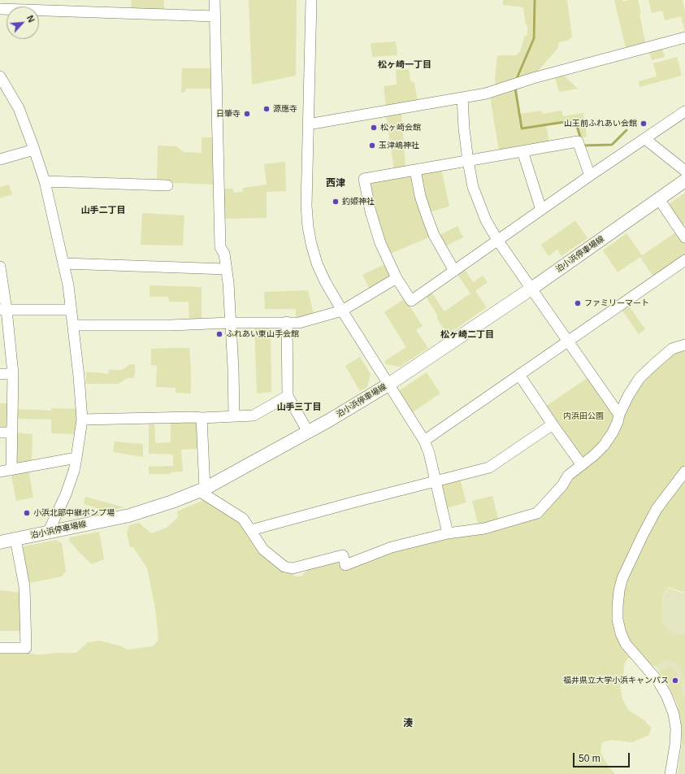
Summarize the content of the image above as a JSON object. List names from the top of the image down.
{
  "streets": {
    "main road": ["泊小浜停車場線"]
  },
  "districts": [
    "松ヶ崎一丁目",
    "西津",
    "山手二丁目",
    "松ヶ崎二丁目",
    "山手三丁目",
    "湊"
  ],
  "parks": ["内浜田公園"],
  "places": [
    "源應寺",
    "日肇寺",
    "山王前ふれあい会館",
    "松ヶ崎会館",
    "玉津嶋神社",
    "釣姫神社",
    "ファミリーマート",
    "ふれあい東山手会館",
    "小浜北部中継ポンプ場",
    "福井県立大学小浜キャンパス"
  ],
  "scale_bar": "50 m",
  "north": "top right"
}
